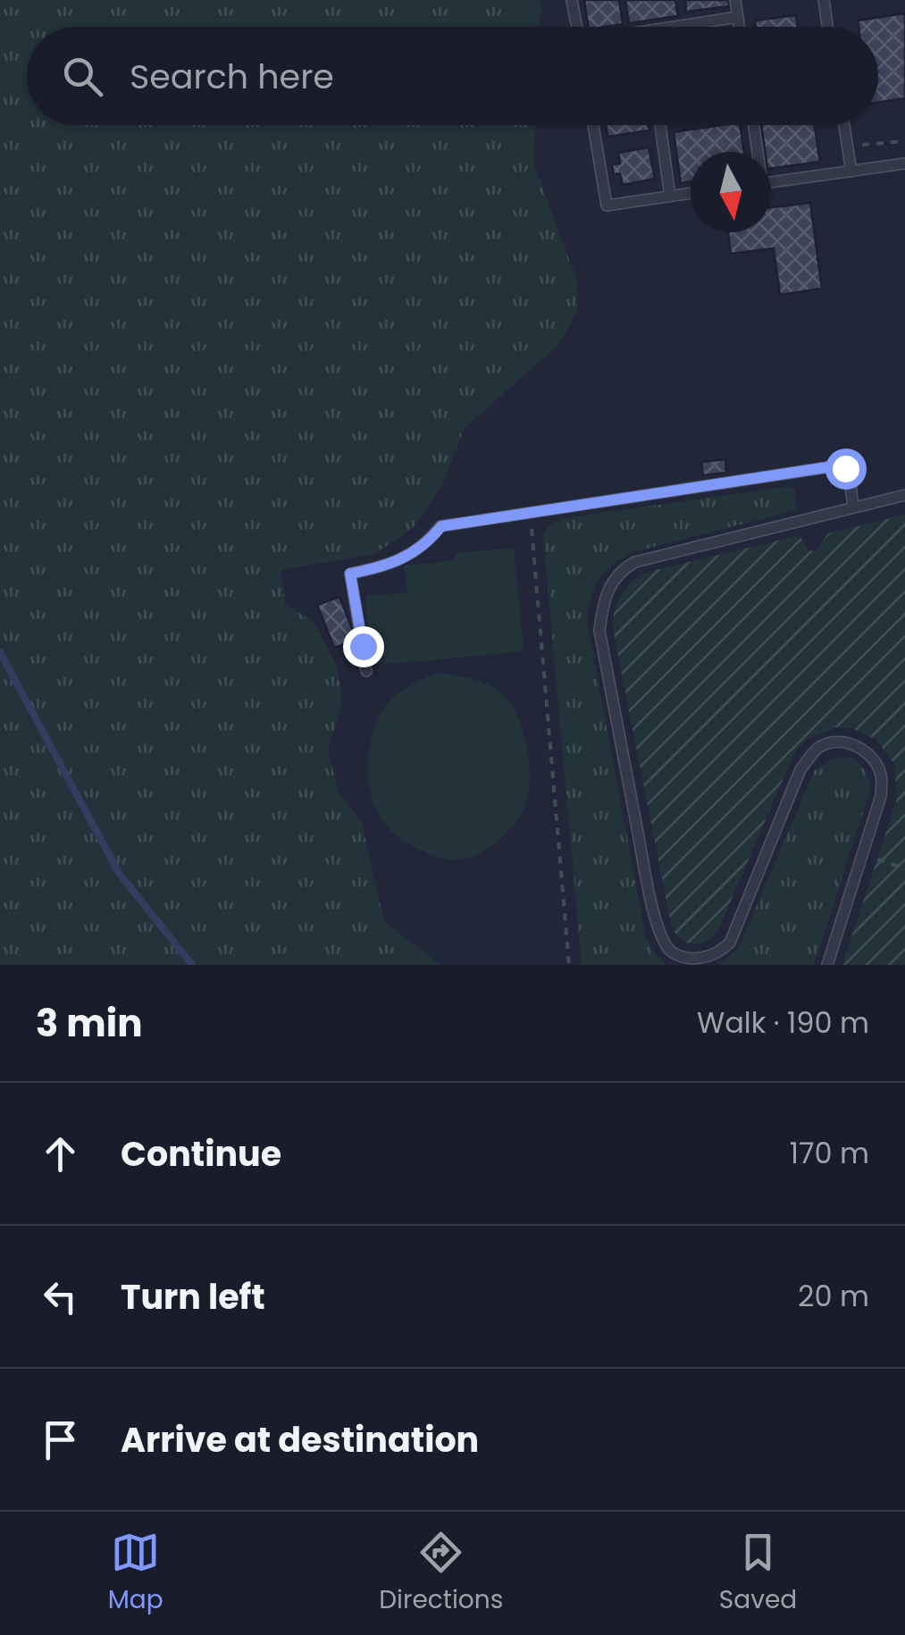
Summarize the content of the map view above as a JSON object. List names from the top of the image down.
{
  "north": "bottom",
  "page": {
    "search": "Search here",
    "heading": ["3 min", "Walk · 190 m"],
    "list": [
      ["Continue", "170 m"],
      ["Turn left", "20 m"],
      "Arrive at destination"
    ],
    "nav": ["Map", "Directions", "Saved"]
  }
}
